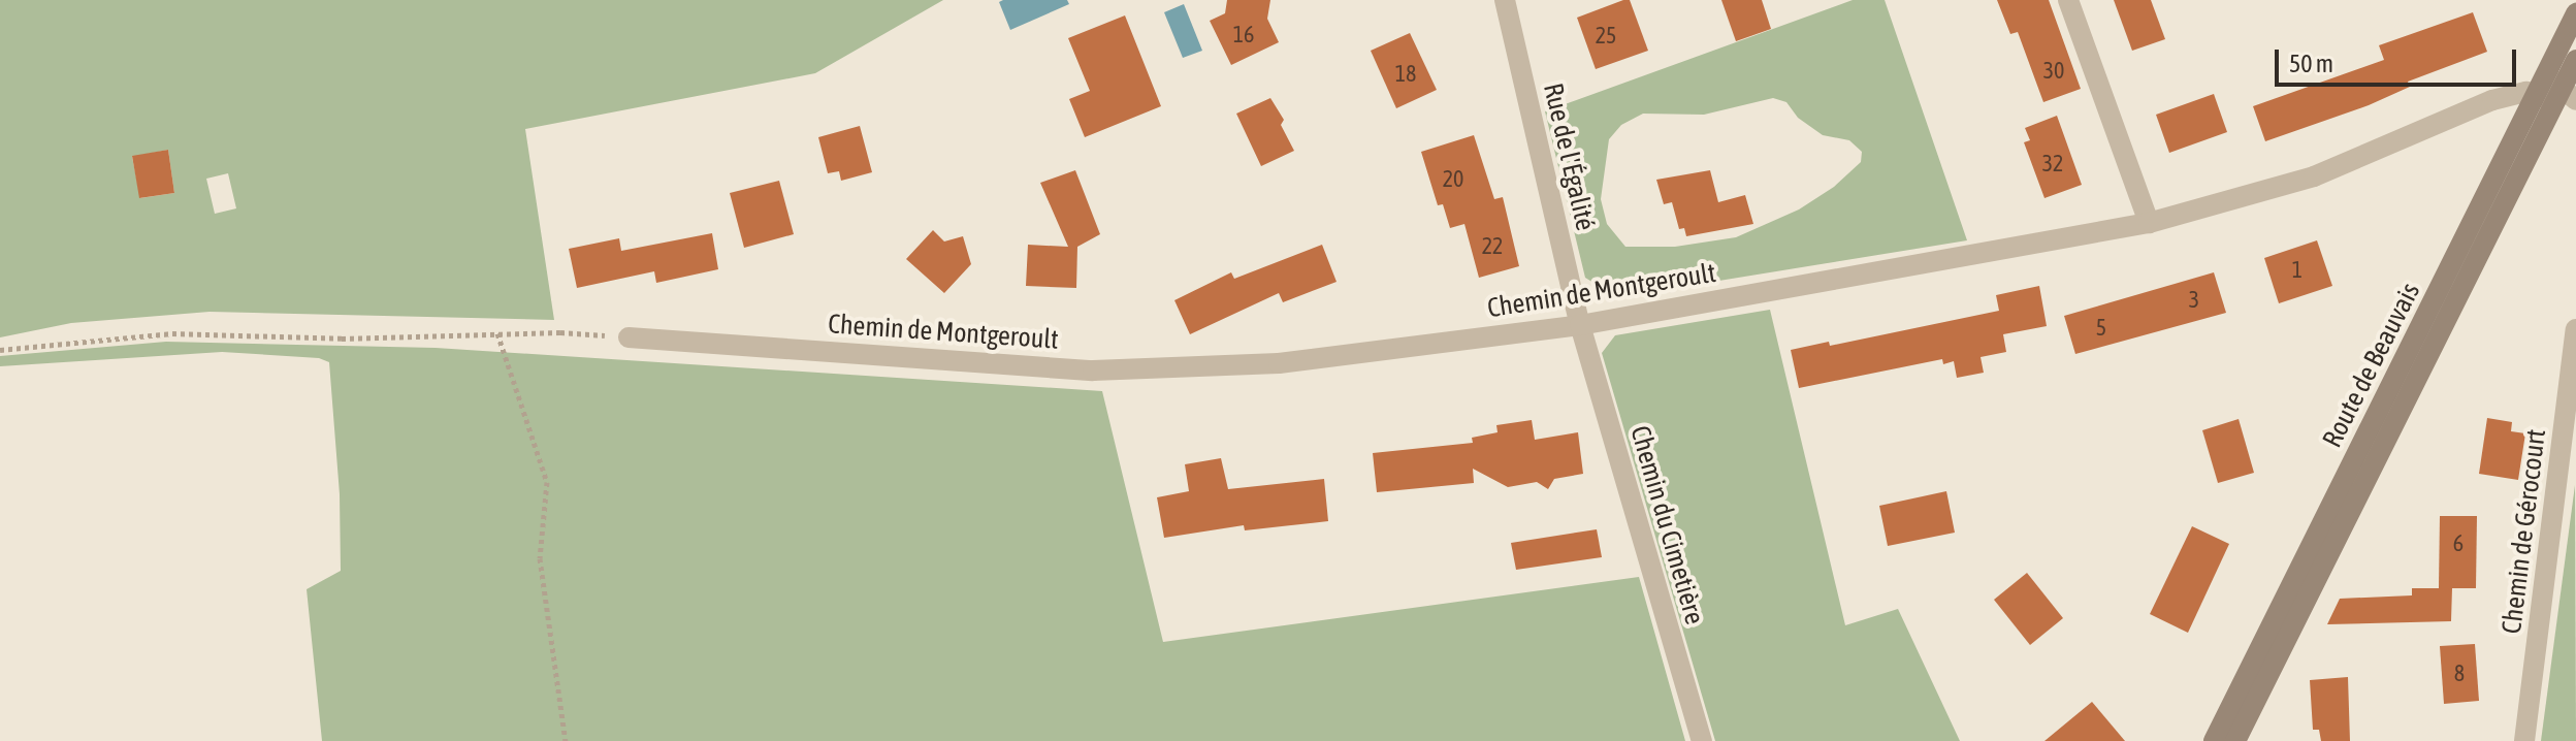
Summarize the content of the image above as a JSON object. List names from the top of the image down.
{
  "streets": {
    "main road": ["Route de Beauvais"],
    "street": [
      "Rue de l'Égalité",
      "Chemin de Montgeroult",
      "Chemin du Cimetière",
      "Chemin de Gérocourt"
    ]
  },
  "crossings": [
    ["Rue de l'Égalité", "Chemin de Montgeroult"],
    ["Rue de l'Égalité", "Chemin du Cimetière"],
    ["Chemin de Montgeroult", "Route de Beauvais"],
    ["Chemin de Montgeroult", "Chemin du Cimetière"]
  ],
  "house_numbers": [
    "16",
    "25",
    "30",
    "18",
    "32",
    "20",
    "22",
    "1",
    "3",
    "5",
    "6",
    "8"
  ],
  "scale_bar": "50 m"
}
